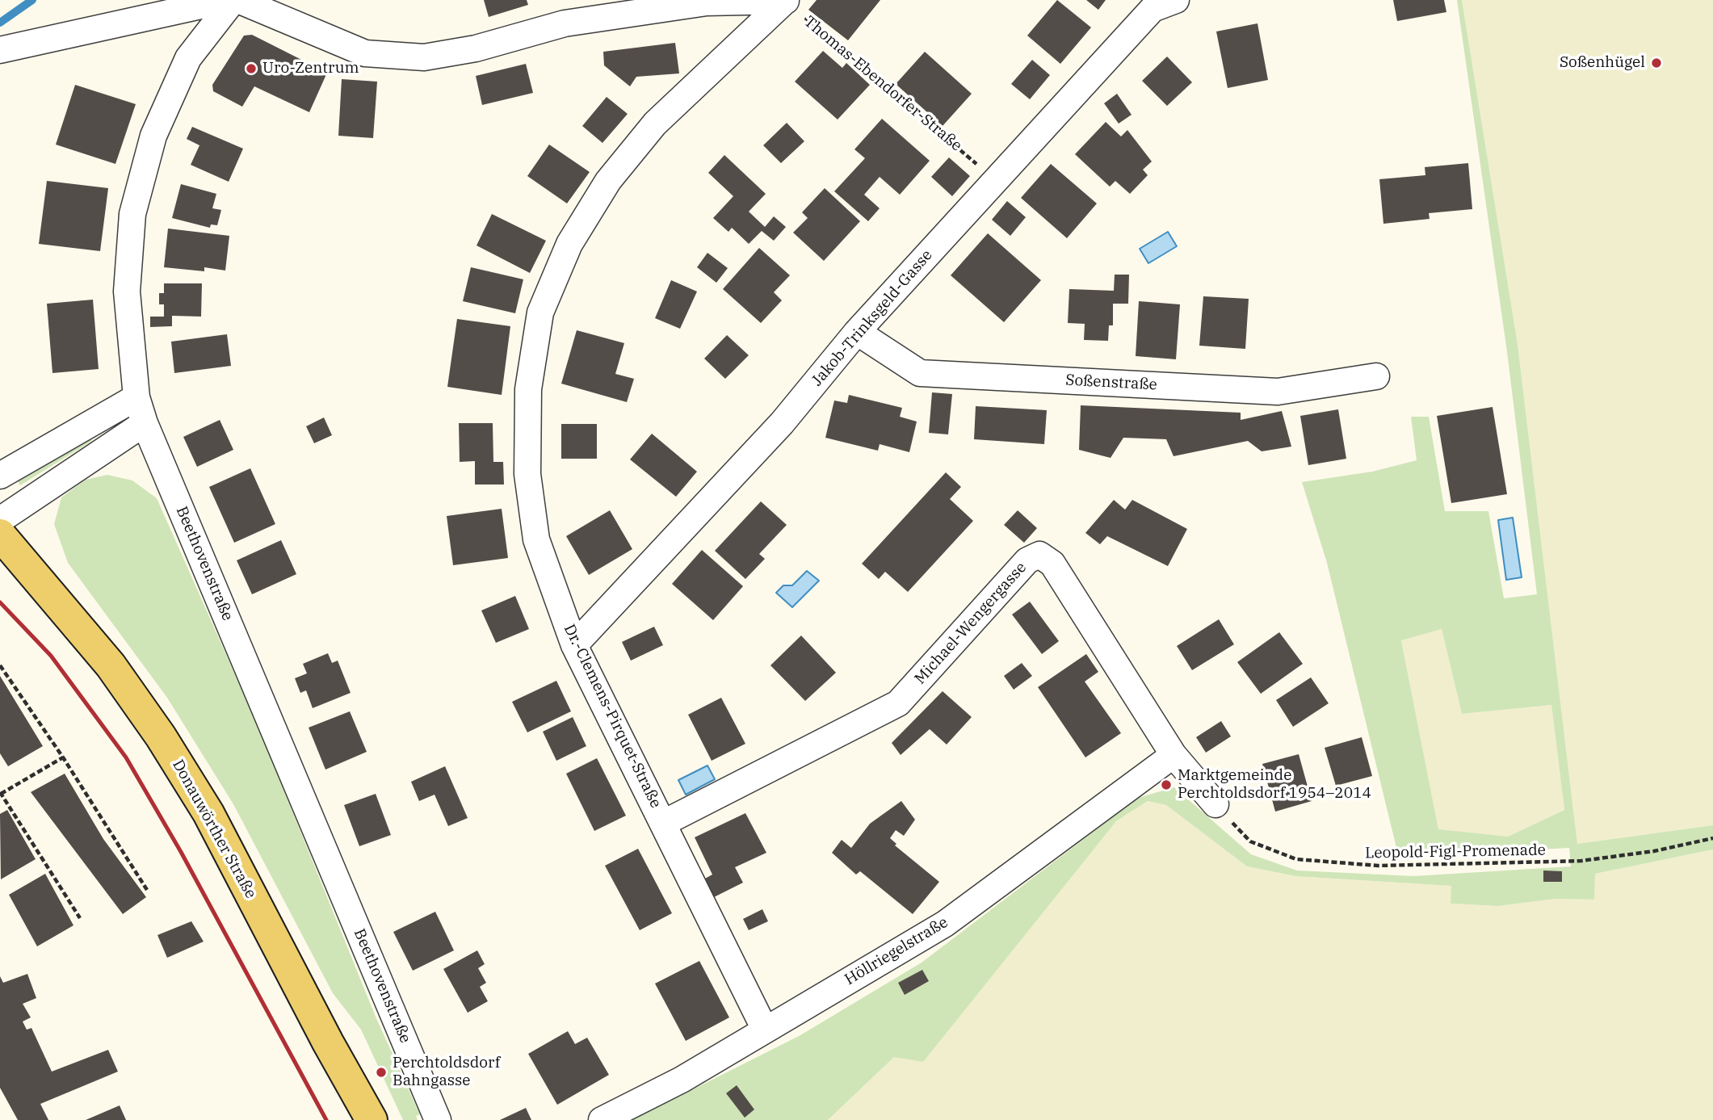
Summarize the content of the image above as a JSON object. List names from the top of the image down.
{
  "streets": {
    "main road": ["Donauwörther Straße"],
    "street": [
      "Jakob-Trinksgeld-Gasse",
      "Soßenstraße",
      "Beethovenstraße",
      "Michael-Wengergasse",
      "Dr.-Clemens-Pirquet-Straße",
      "Höllriegelstraße"
    ],
    "path": ["Thomas-Ebendorfer-Straße", "Leopold-Figl-Promenade"]
  },
  "crossings": [
    ["Thomas-Ebendorfer-Straße", "Jakob-Trinksgeld-Gasse"],
    ["Thomas-Ebendorfer-Straße", "Dr.-Clemens-Pirquet-Straße"],
    ["Jakob-Trinksgeld-Gasse", "Soßenstraße"],
    ["Jakob-Trinksgeld-Gasse", "Dr.-Clemens-Pirquet-Straße"],
    ["Michael-Wengergasse", "Dr.-Clemens-Pirquet-Straße"],
    ["Michael-Wengergasse", "Leopold-Figl-Promenade"],
    ["Michael-Wengergasse", "Höllriegelstraße"],
    ["Dr.-Clemens-Pirquet-Straße", "Höllriegelstraße"]
  ],
  "places": [
    "Soßenhügel",
    "Uro-Zentrum",
    "Marktgemeinde Perchtoldsdorf 1954–2014",
    "Perchtoldsdorf Bahngasse"
  ]
}
